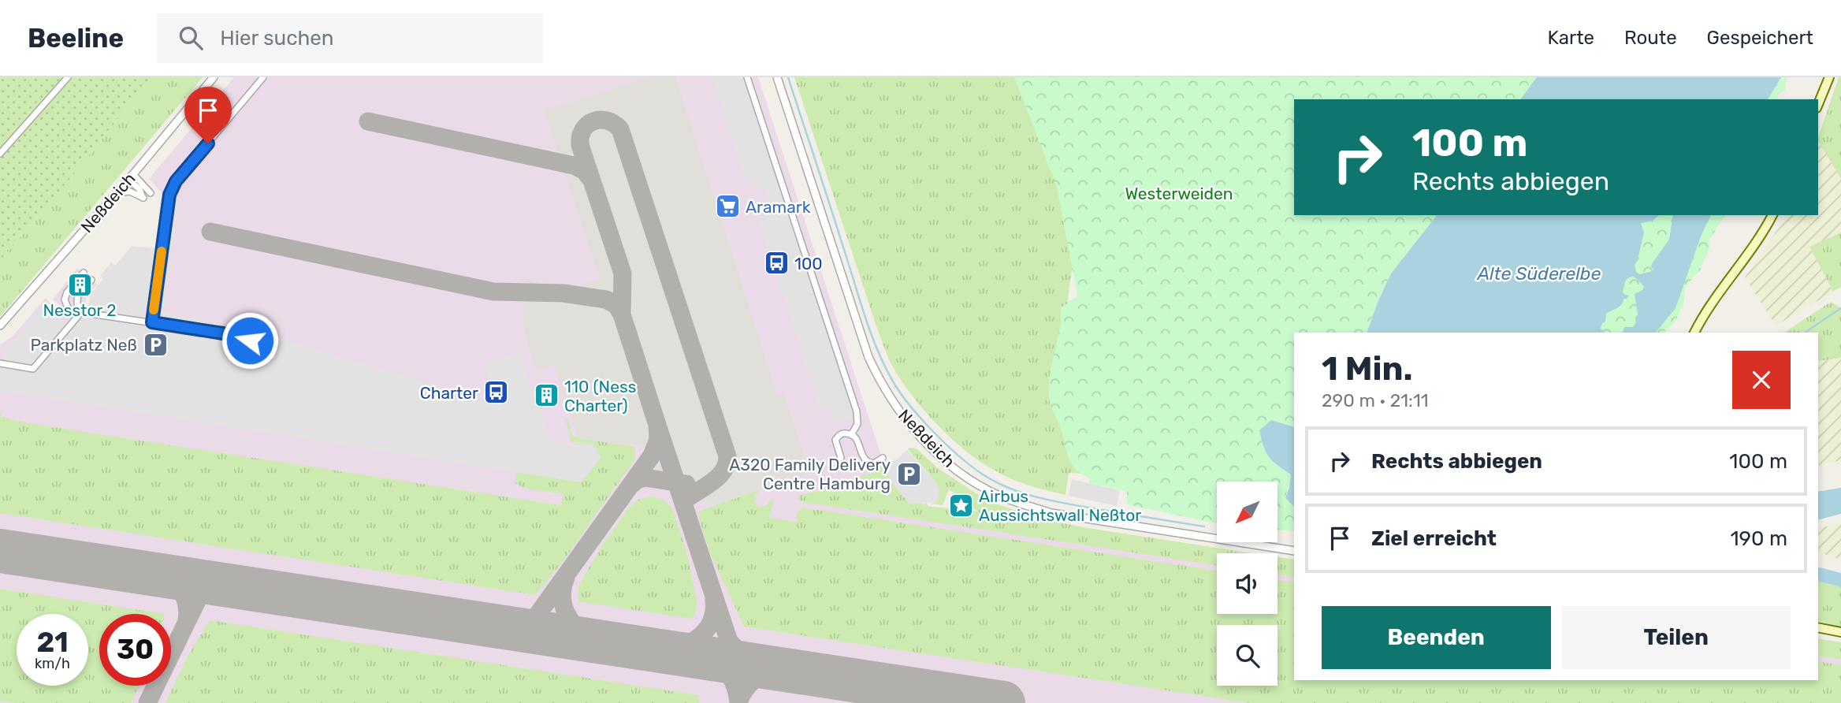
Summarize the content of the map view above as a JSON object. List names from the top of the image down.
{
  "streets": {
    "street": ["Neßdeich"]
  },
  "water": ["Alte Süderelbe"],
  "parks": ["Westerweiden"],
  "places": {
    "supermarket": ["Aramark"],
    "bus stop": ["100", "Charter"],
    "building": ["Nesstor 2", "110 (Ness Charter)"],
    "parking": ["Parkplatz Neß", "A320 Family Delivery Centre Hamburg"],
    "place": ["Airbus Aussichtswall Neßtor"]
  },
  "north": "bottom left",
  "page": {
    "header": "Beeline",
    "search": "Hier suchen",
    "nav": ["Karte", "Route", "Gespeichert"],
    "turn": ["100 m", "Rechts abbiegen"],
    "heading": ["1 Min.", "290 m · 21:11"],
    "list": [
      {
        "name": "Rechts abbiegen",
        "value": "100 m"
      },
      {
        "name": "Ziel erreicht",
        "value": "190 m"
      }
    ],
    "buttons": ["Beenden", "Teilen"],
    "speed": "21 km/h",
    "limit": "30"
  }
}
